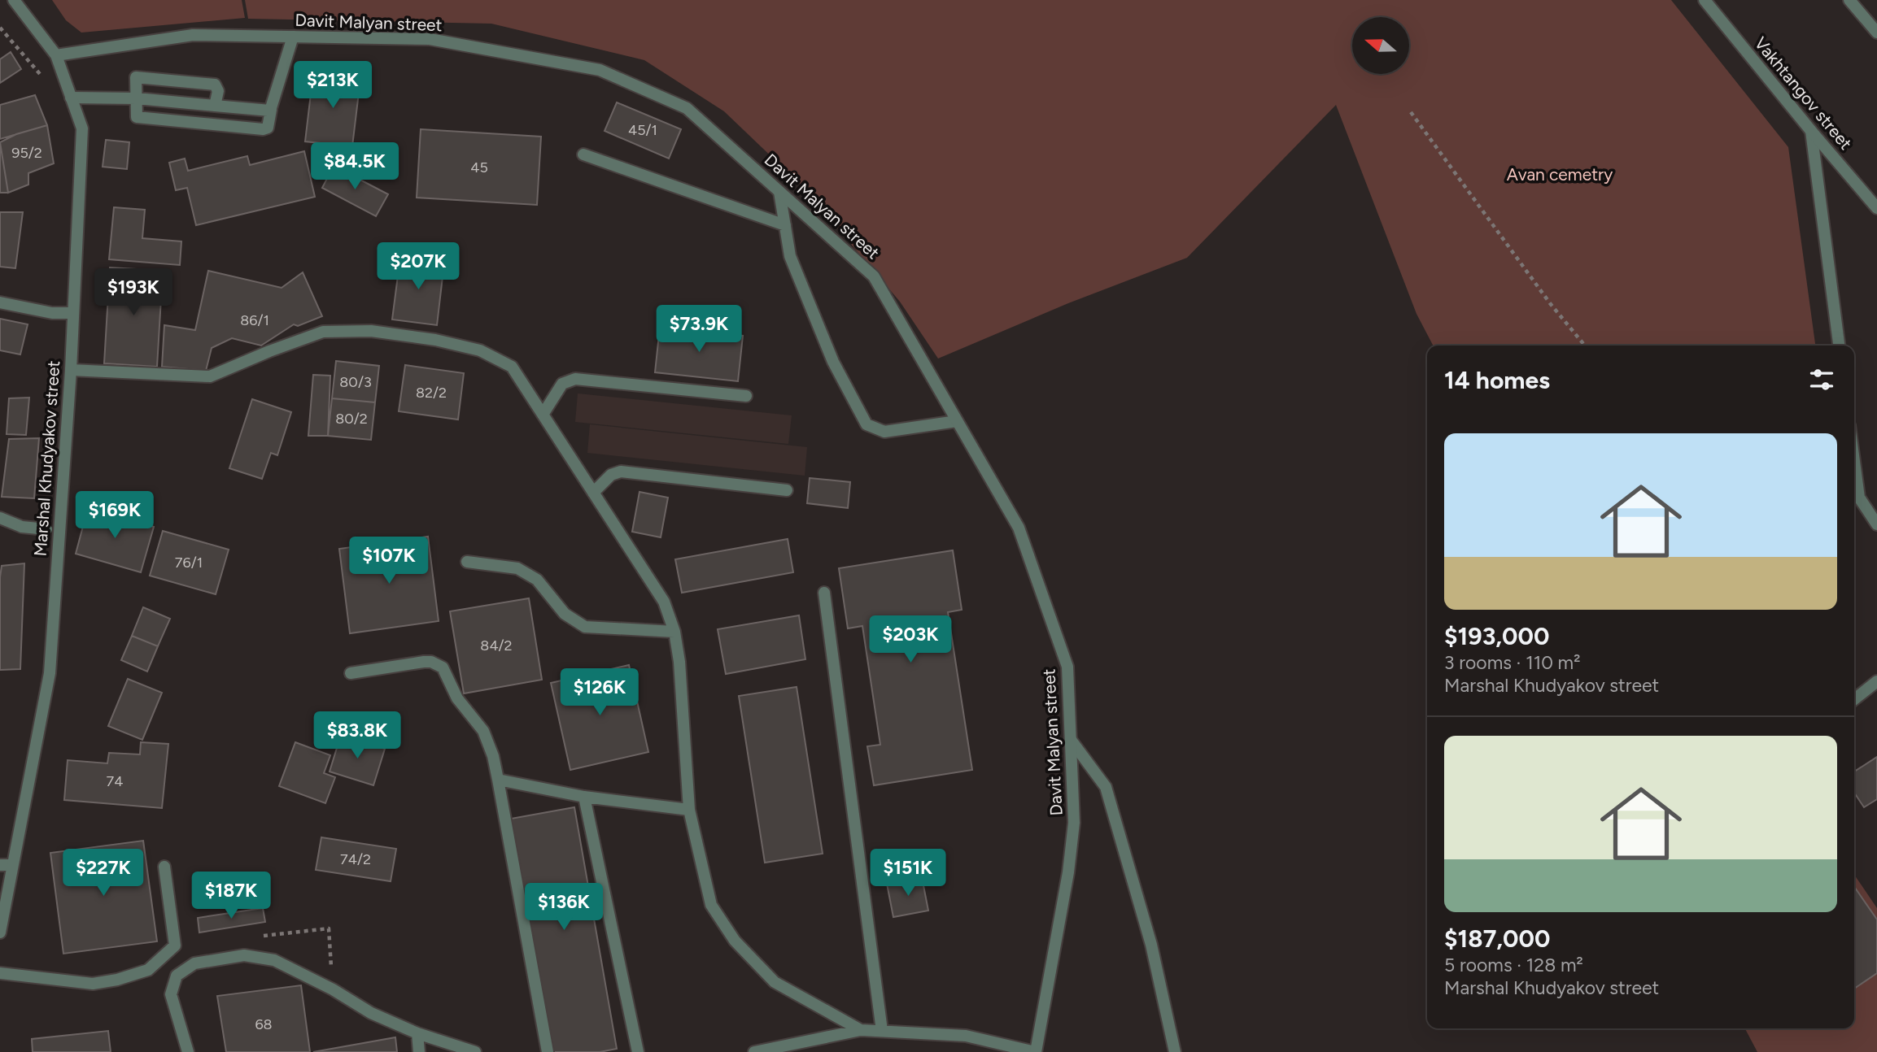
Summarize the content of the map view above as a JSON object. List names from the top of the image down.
{
  "streets": {
    "street": ["Davit Malyan street", "Vakhtangov street", "Marshal Khudyakov street"]
  },
  "crossings": [
    ["Davit Malyan street", "Marshal Khudyakov street"]
  ],
  "parks": ["Avan cemetry"],
  "house_numbers": [
    "45/1",
    "95/2",
    "45",
    "86/1",
    "80/3",
    "82/2",
    "80/2",
    "76/1",
    "84/2",
    "74",
    "74/2",
    "68"
  ],
  "north": "left",
  "page": {
    "price": [
      "$213K",
      "$84.5K",
      "$207K",
      "$193K",
      "$73.9K",
      "$169K",
      "$107K",
      "$203K",
      "$126K",
      "$83.8K",
      "$227K",
      "$151K",
      "$187K",
      "$136K"
    ],
    "heading": "14 homes",
    "list": [
      {
        "name": "$193,000",
        "note": "3 rooms · 110 m² · Marshal Khudyakov street"
      },
      {
        "name": "$187,000",
        "note": "5 rooms · 128 m² · Marshal Khudyakov street"
      }
    ]
  }
}
